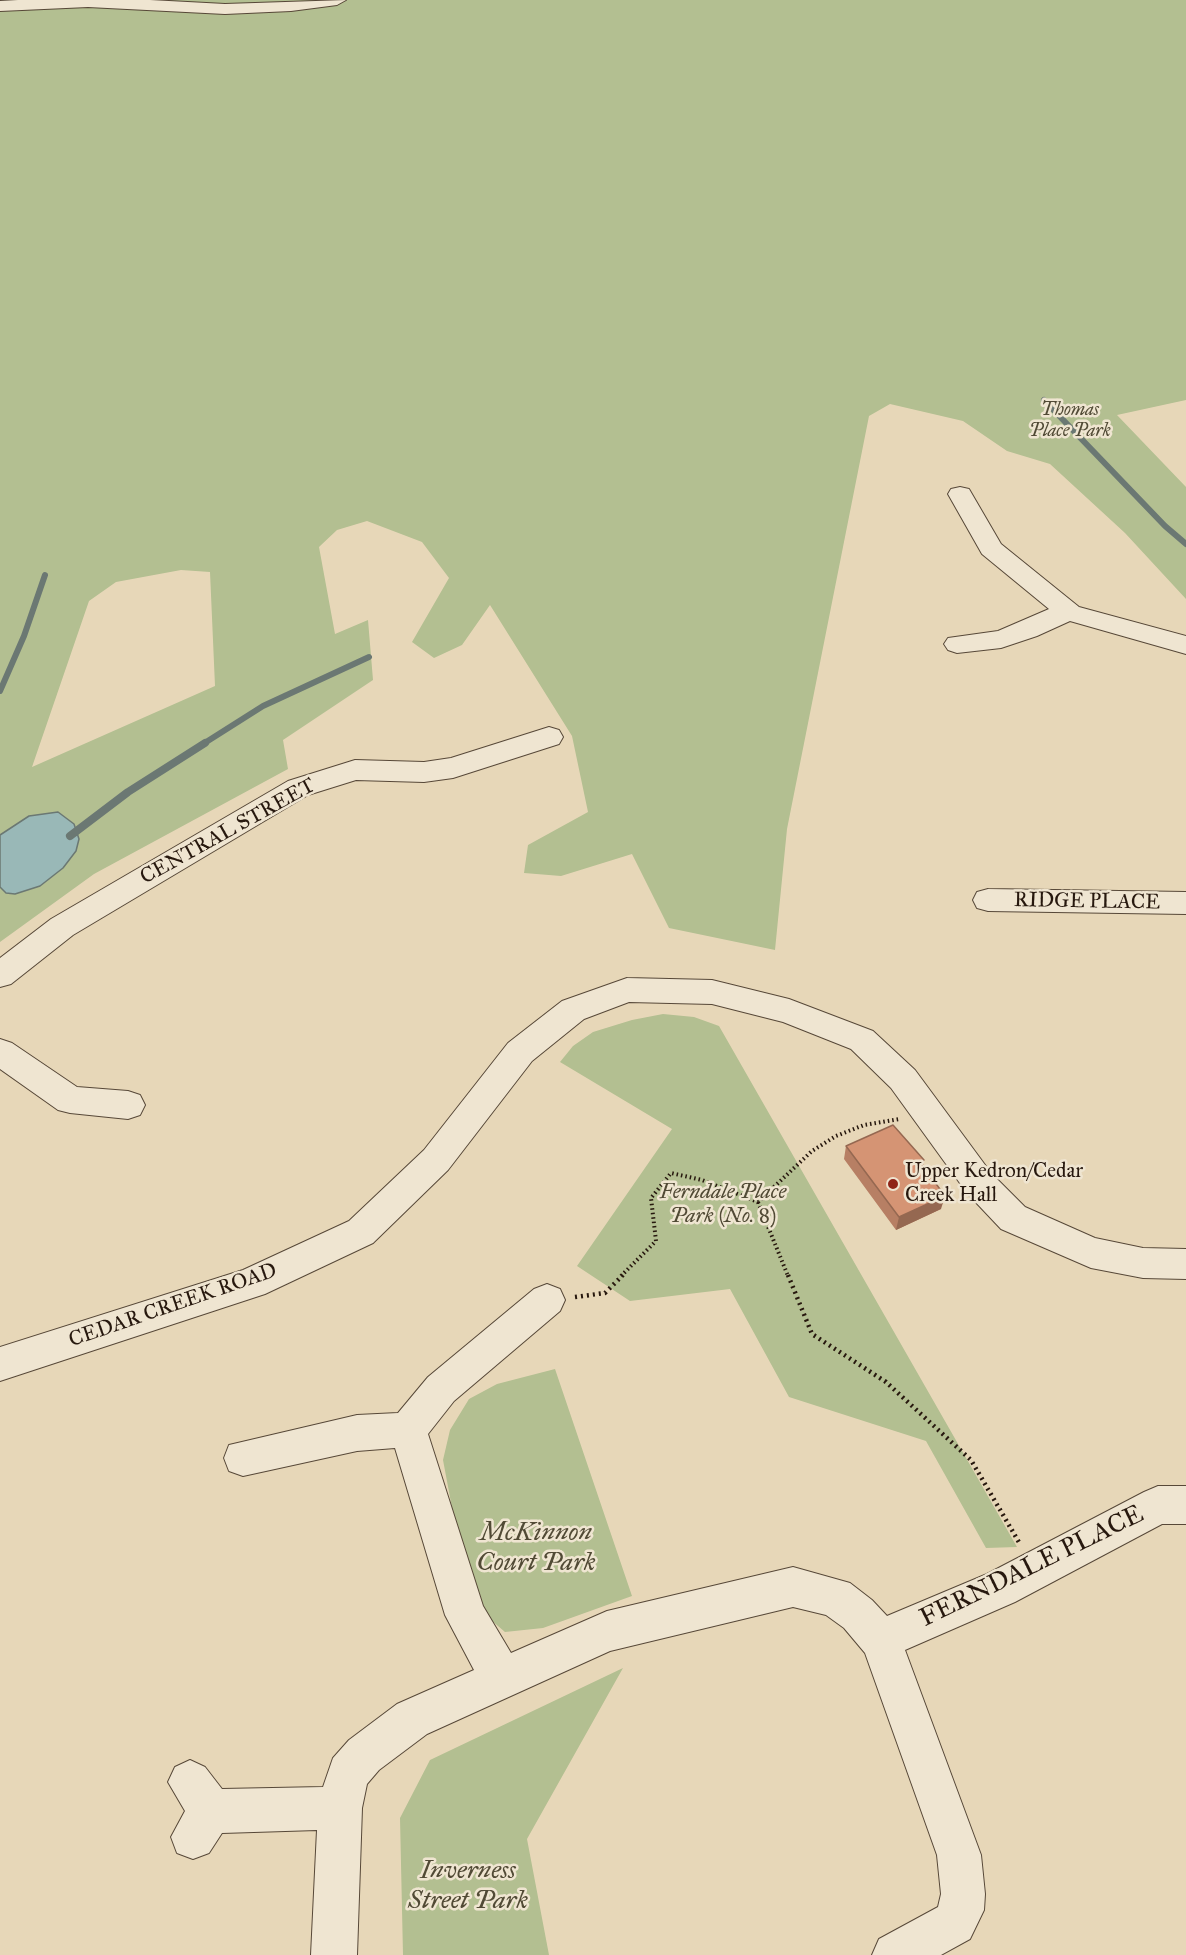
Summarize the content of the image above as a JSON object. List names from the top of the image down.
{
  "streets": {
    "street": [
      "CENTRAL STREET",
      "RIDGE PLACE",
      "CEDAR CREEK ROAD",
      "FERNDALE PLACE"
    ]
  },
  "parks": [
    "Thomas Place Park",
    "Ferndale Place Park (No. 8)",
    "McKinnon Court Park",
    "Inverness Street Park"
  ],
  "places": ["Upper Kedron/Cedar Creek Hall"]
}
